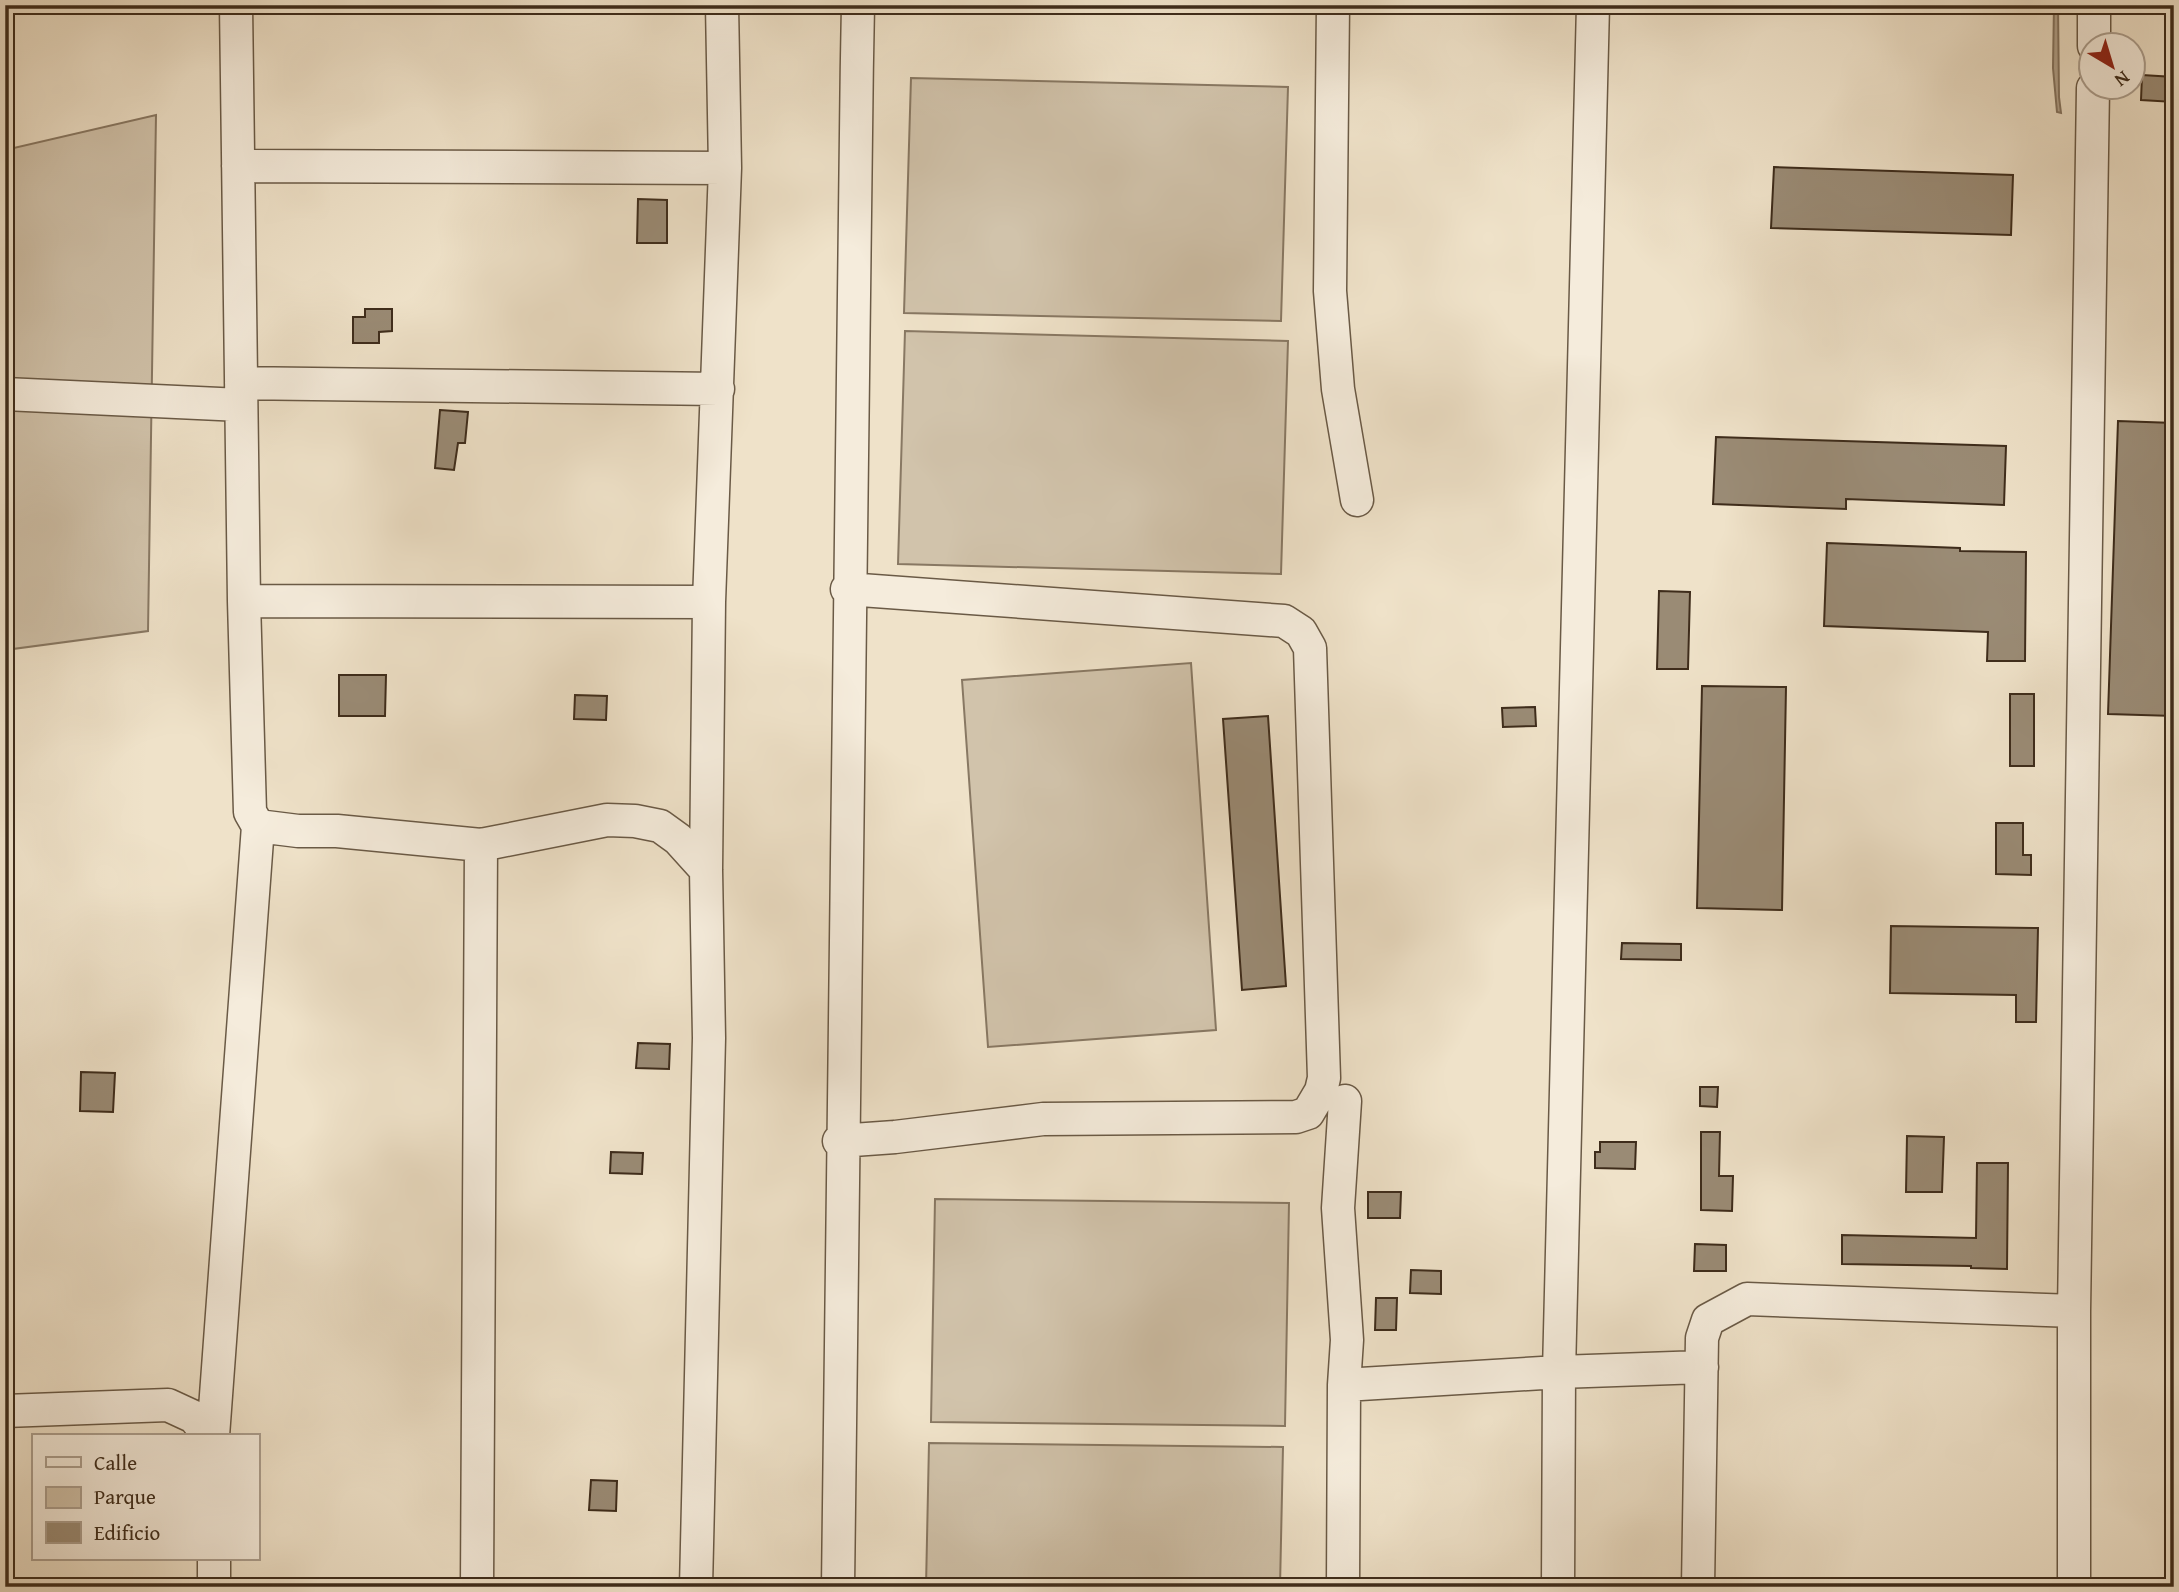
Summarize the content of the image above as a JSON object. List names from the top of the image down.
{
  "legend": ["Calle", "Parque", "Edificio"],
  "north": "bottom right"
}
